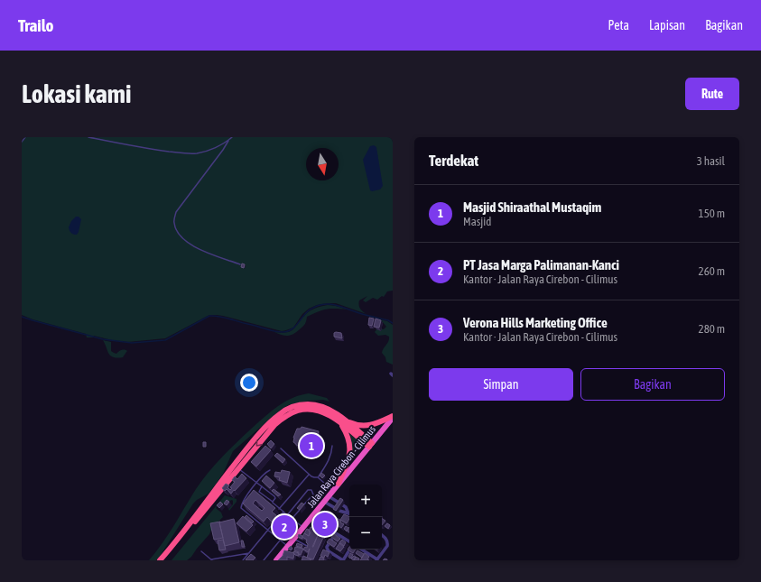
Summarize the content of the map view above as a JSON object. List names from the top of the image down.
{
  "streets": {
    "highway": ["Jalan Raya Cirebon - Cilimus"]
  },
  "north": "bottom",
  "page": {
    "header": "Trailo",
    "nav": ["Peta", "Lapisan", "Bagikan"],
    "buttons": [
      "Rute",
      ["Simpan", "Bagikan"]
    ],
    "title": "Lokasi kami",
    "heading": ["Terdekat", "3 hasil"],
    "list": [
      {
        "mark": "1",
        "name": "Masjid Shiraathal Mustaqim",
        "note": "Masjid",
        "value": "150 m"
      },
      {
        "mark": "2",
        "name": "PT Jasa Marga Palimanan-Kanci",
        "note": "Kantor · Jalan Raya Cirebon - Cilimus",
        "value": "260 m"
      },
      {
        "mark": "3",
        "name": "Verona Hills Marketing Office",
        "note": "Kantor · Jalan Raya Cirebon - Cilimus",
        "value": "280 m"
      }
    ],
    "pins": ["1", "3", "2"],
    "map_buttons": ["+", "−"]
  }
}
